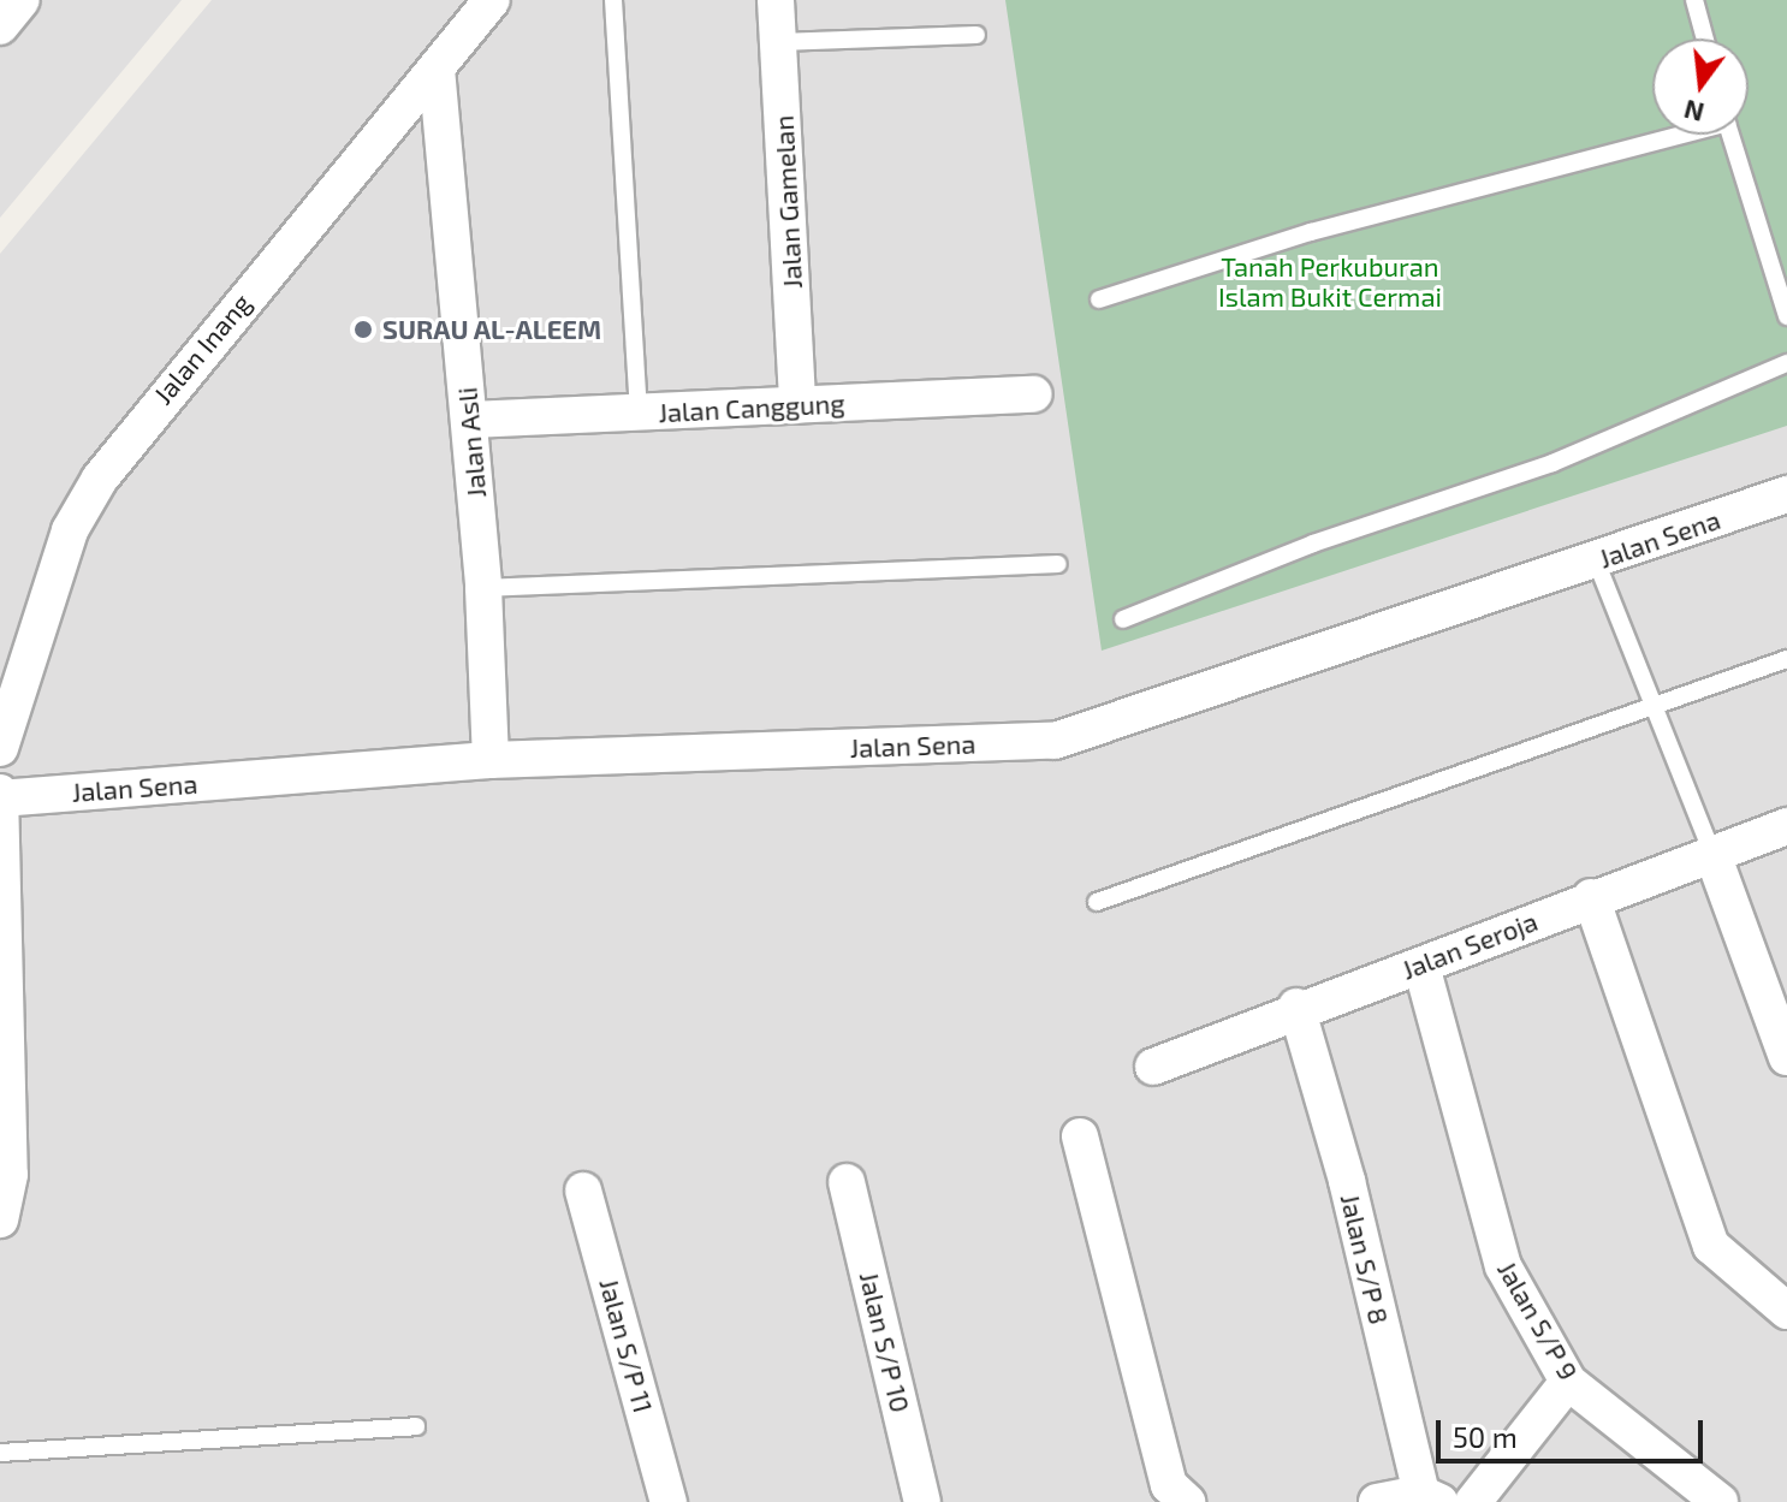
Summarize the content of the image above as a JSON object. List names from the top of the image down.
{
  "streets": {
    "street": [
      "Jalan Gamelan",
      "Jalan Inang",
      "Jalan Canggung",
      "Jalan Asli",
      "Jalan Sena",
      "Jalan Seroja",
      "Jalan S/P 8",
      "Jalan S/P 9",
      "Jalan S/P 10",
      "Jalan S/P 11"
    ]
  },
  "crossings": [
    ["Jalan Gamelan", "Jalan Canggung"],
    ["Jalan Inang", "Jalan Asli"],
    ["Jalan Canggung", "Jalan Asli"],
    ["Jalan Asli", "Jalan Sena"],
    ["Jalan Seroja", "Jalan S/P 8"],
    ["Jalan Seroja", "Jalan S/P 9"]
  ],
  "parks": ["Tanah Perkuburan Islam Bukit Cermai"],
  "places": ["SURAU AL-ALEEM"],
  "scale_bar": "50 m",
  "north": "bottom"
}
